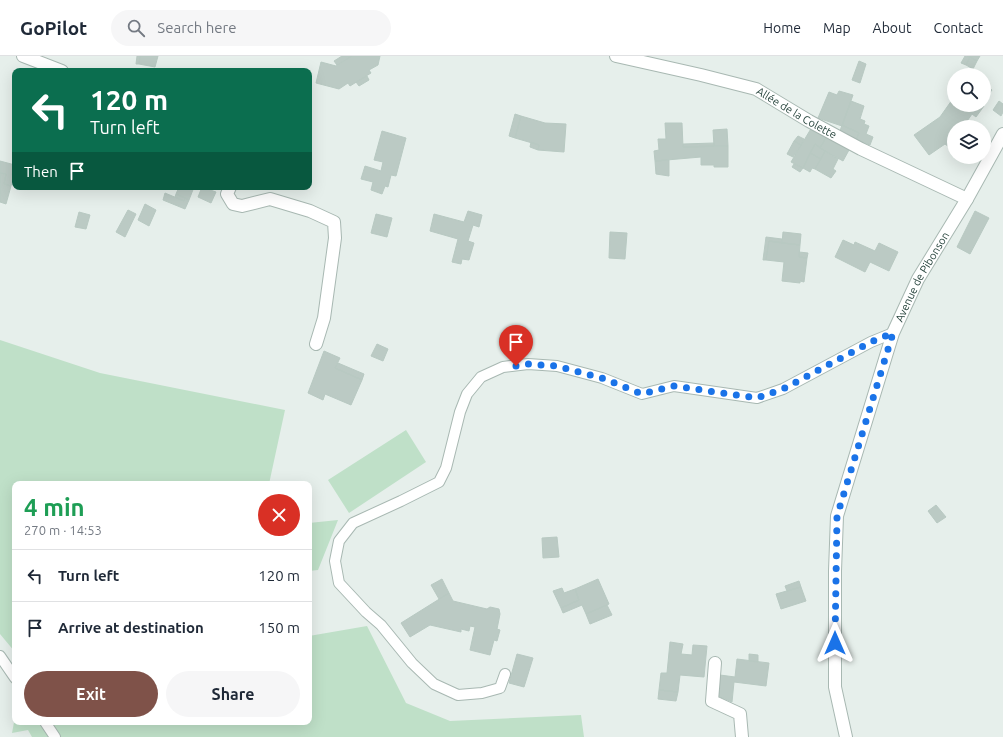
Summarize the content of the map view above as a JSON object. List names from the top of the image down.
{
  "streets": {
    "street": ["Allée de la Colette", "Avenue de Pibonson"]
  },
  "crossings": [
    ["Allée de la Colette", "Avenue de Pibonson"]
  ],
  "page": {
    "header": "GoPilot",
    "search": "Search here",
    "nav": [
      "Home",
      "Map",
      "About",
      "Contact"
    ],
    "turn": ["120 m", "Turn left"],
    "then": "Then",
    "heading": ["4 min", "270 m · 14:53"],
    "list": [
      {
        "name": "Turn left",
        "value": "120 m"
      },
      {
        "name": "Arrive at destination",
        "value": "150 m"
      }
    ],
    "buttons": ["Exit", "Share"]
  }
}
